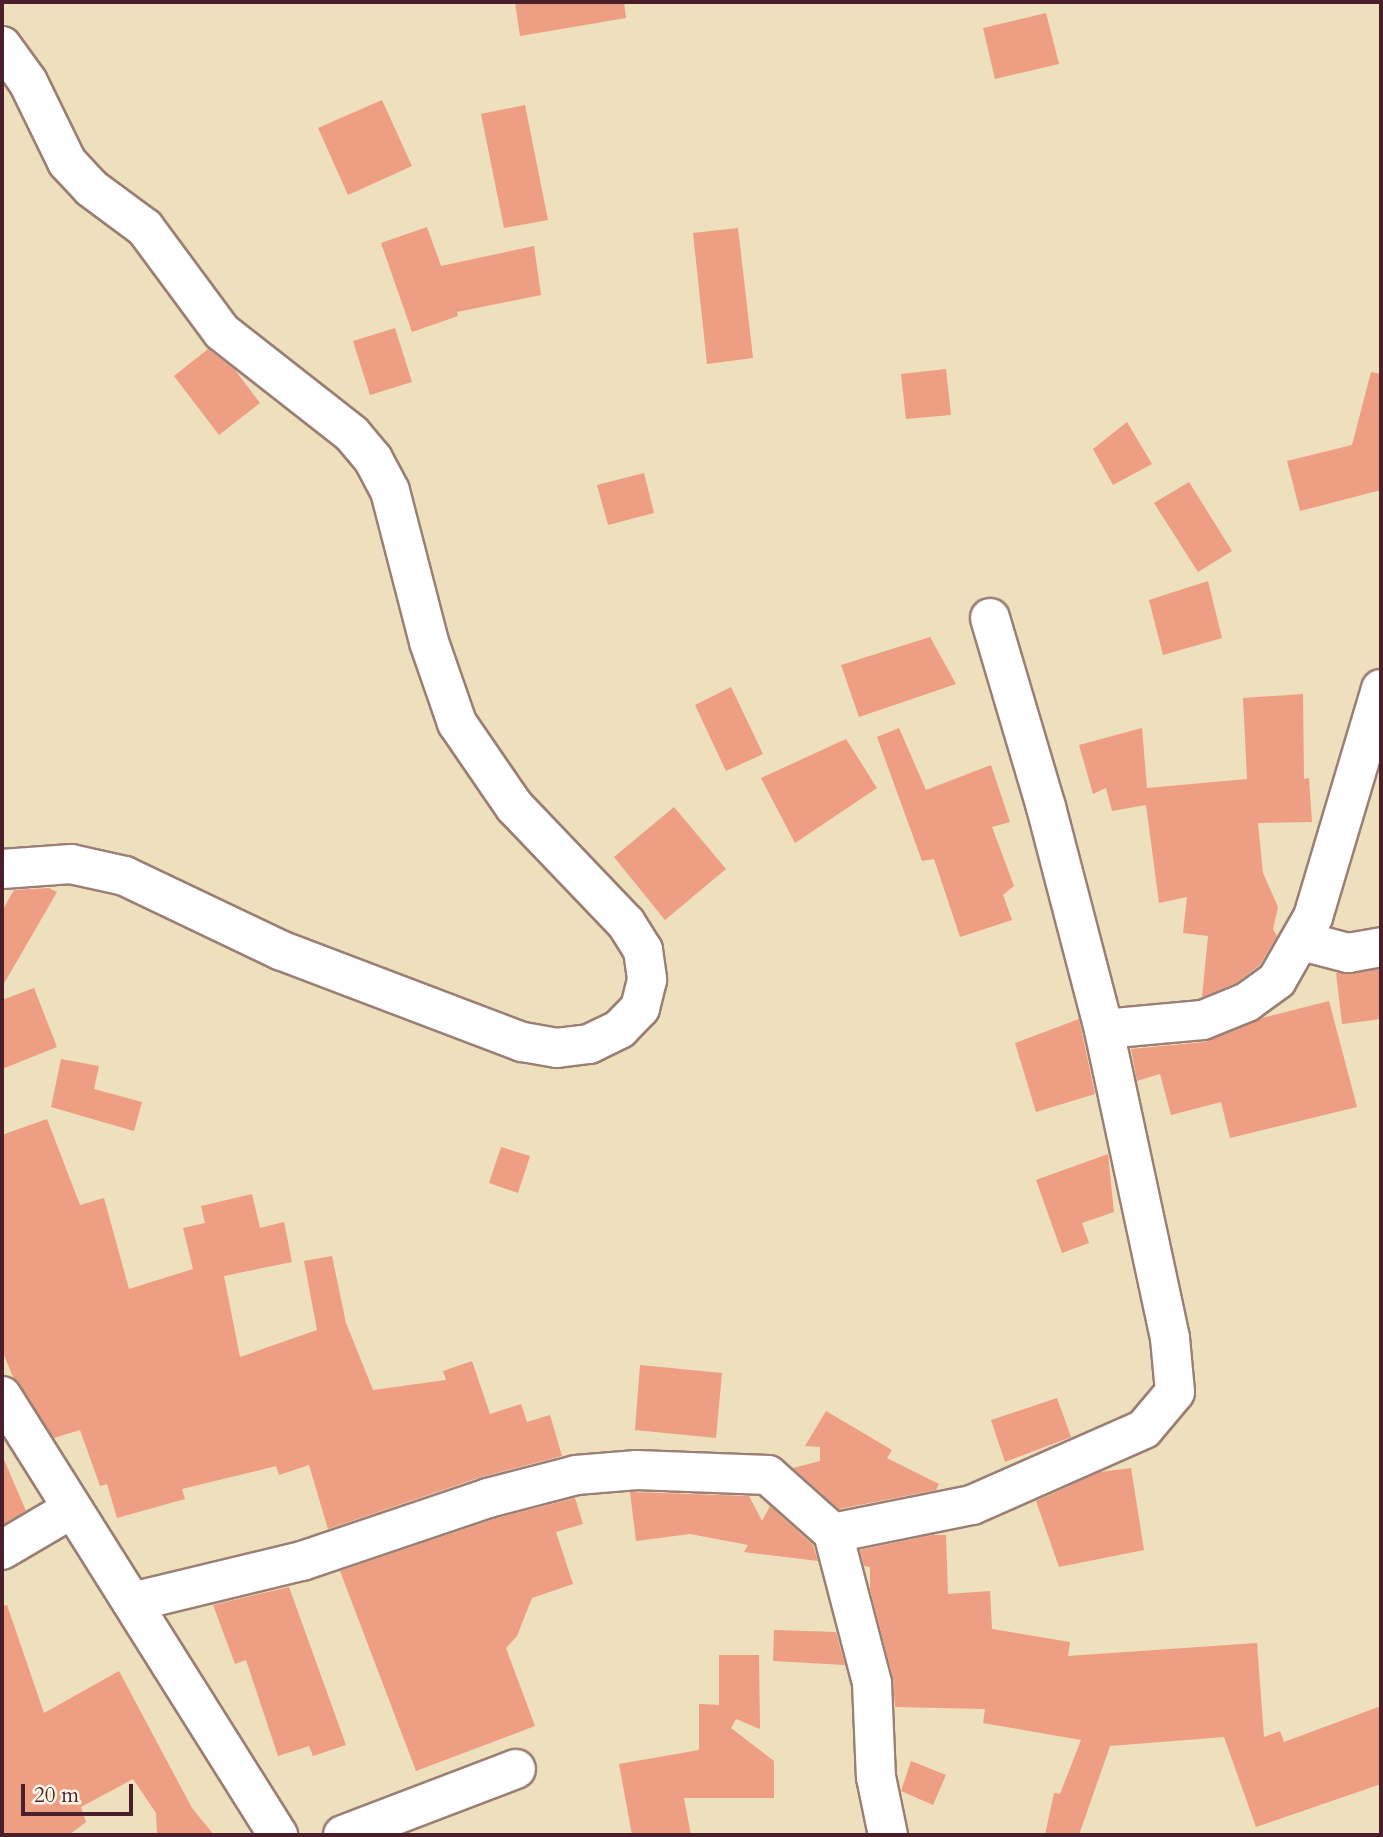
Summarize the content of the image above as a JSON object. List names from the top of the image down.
{
  "scale_bar": "20 m"
}
